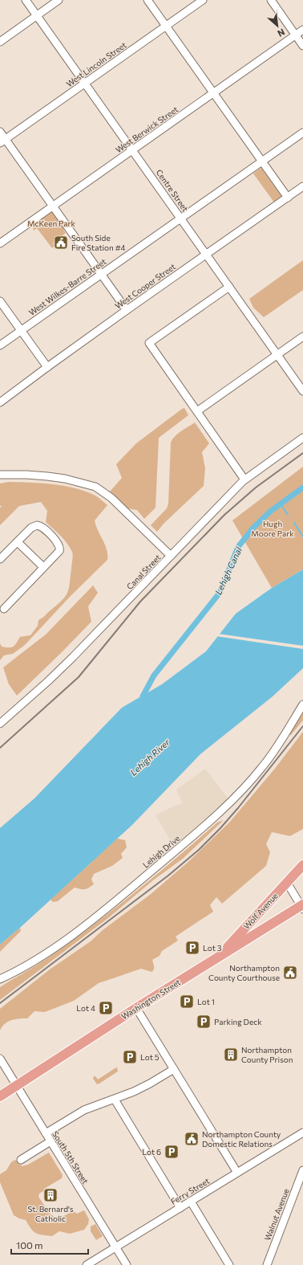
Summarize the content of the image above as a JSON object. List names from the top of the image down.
{
  "streets": {
    "main road": ["Wolf Avenue", "Washington Street"],
    "street": [
      "West Lincoln Street",
      "West Berwick Street",
      "Centre Street",
      "West Cooper Street",
      "West Wilkes-Barre Street",
      "Canal Street",
      "Lehigh Drive",
      "South 5th Street",
      "Ferry Street",
      "Walnut Avenue"
    ]
  },
  "crossings": [
    ["West Lincoln Street", "Centre Street"],
    ["West Berwick Street", "Centre Street"],
    ["Centre Street", "West Cooper Street"],
    ["Centre Street", "West Wilkes-Barre Street"],
    ["Wolf Avenue", "Washington Street"],
    ["Washington Street", "South 5th Street"],
    ["South 5th Street", "Ferry Street"]
  ],
  "water": ["Lehigh Canal", "Lehigh River"],
  "parks": ["McKeen Park", "Hugh Moore Park"],
  "places": {
    "public building": ["South Side Fire Station #4", "Northampton County Courthouse", "Northampton County Domestic Relations"],
    "parking": [
      "Lot 3",
      "Lot 1",
      "Lot 4",
      "Parking Deck",
      "Lot 5",
      "Lot 6"
    ],
    "building": ["Northampton County Prison", "St. Bernard's Catholic"]
  },
  "scale_bar": "100 m",
  "north": "bottom right"
}
